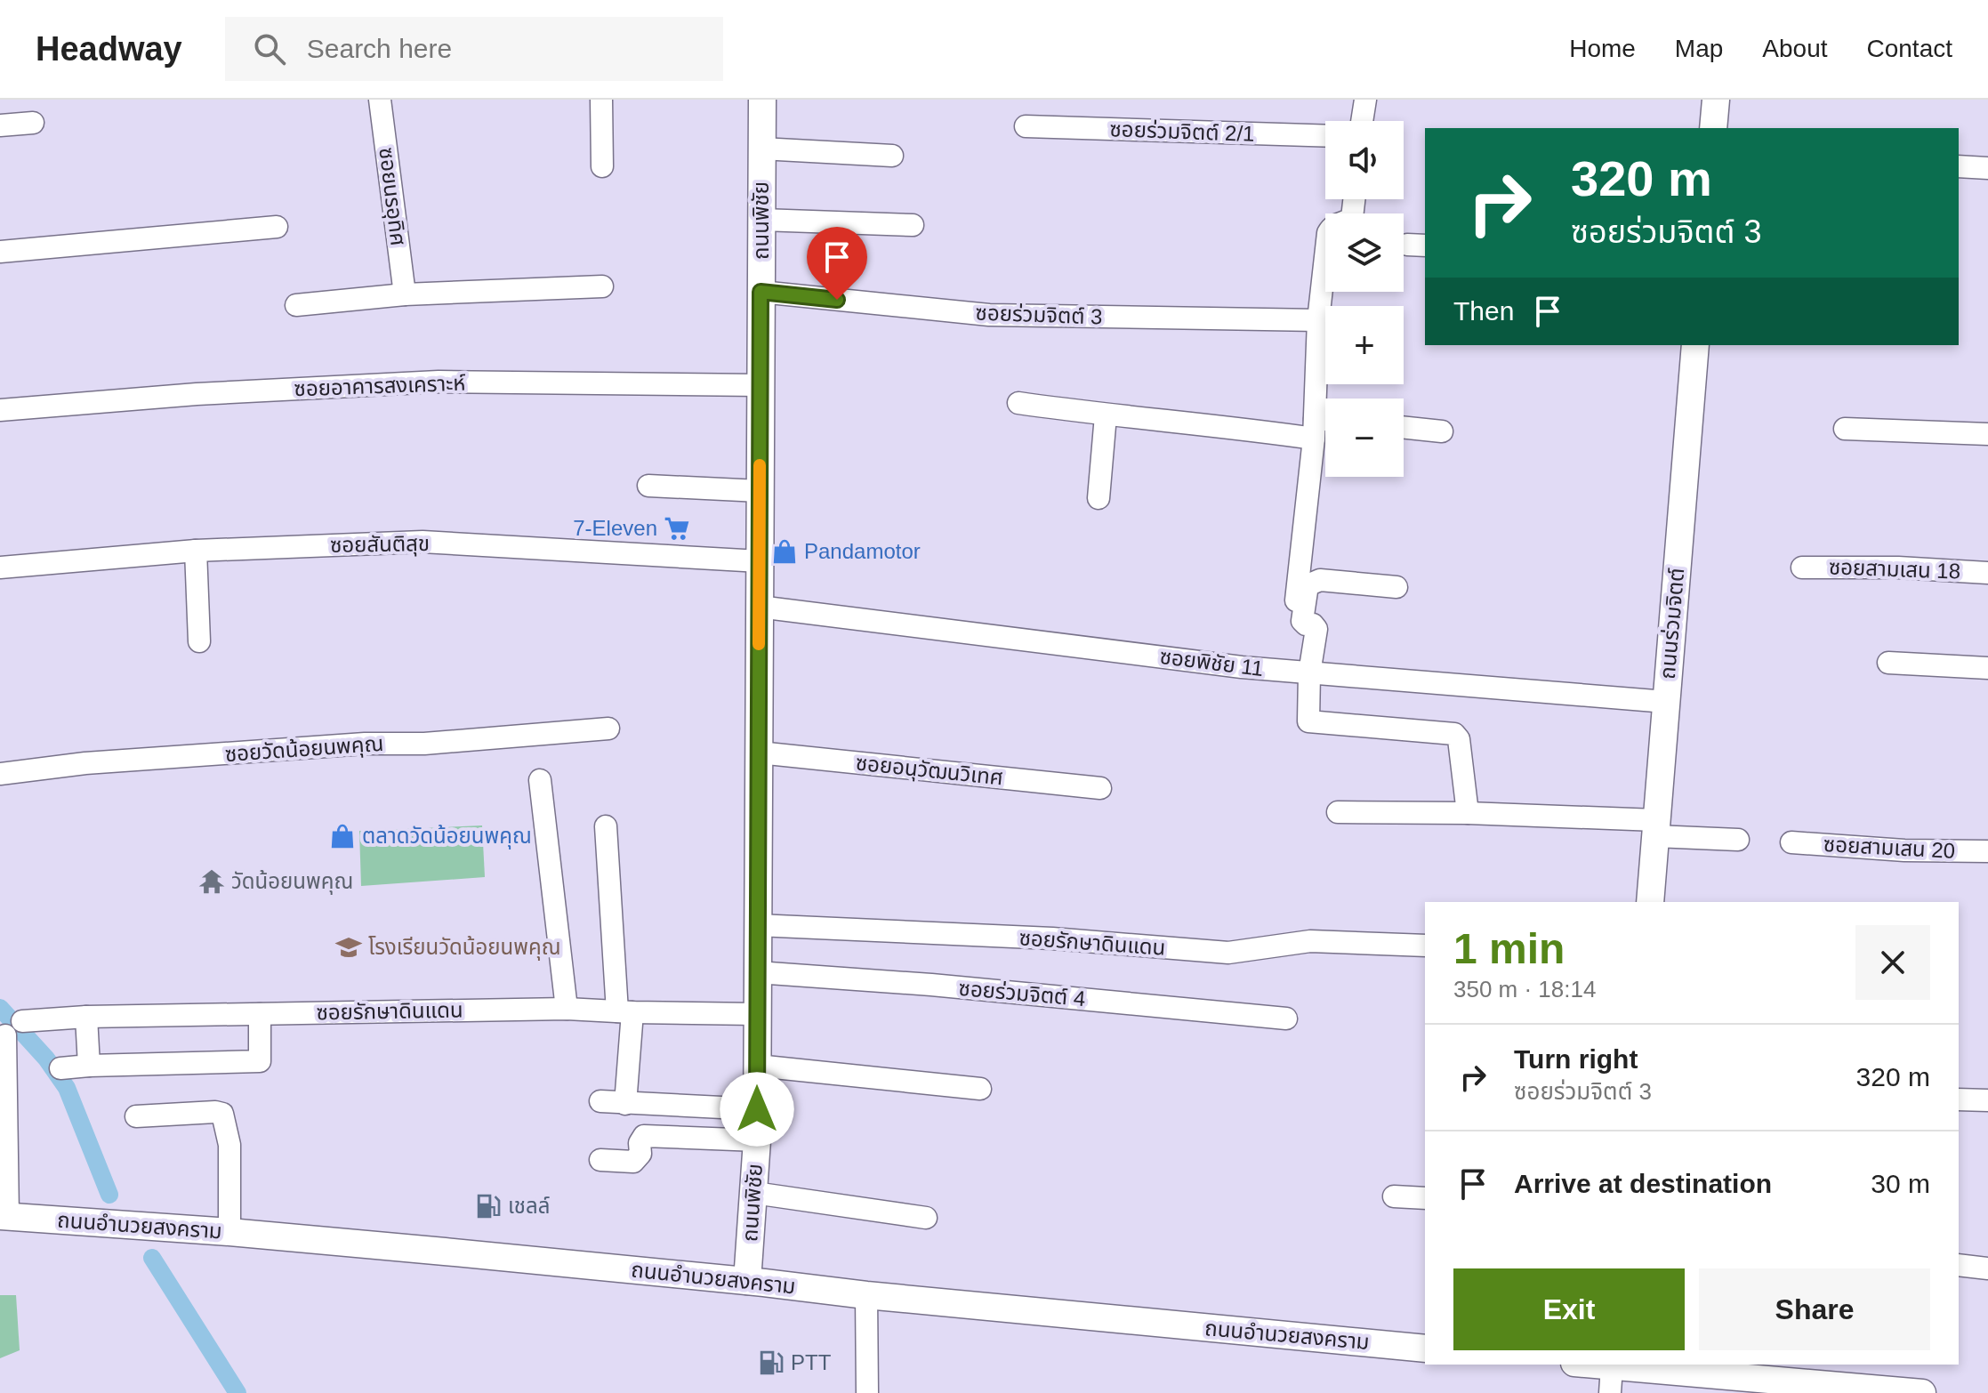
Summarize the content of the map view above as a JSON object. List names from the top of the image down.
{
  "streets": {
    "street": [
      "ซอยร่วมจิตต์ 2/1",
      "ซอยนรอุทิศ",
      "ถนนพิชัย",
      "ซอยร่วมจิตต์ 3",
      "ซอยอาคารสงเคราะห์",
      "ซอยสันติสุข",
      "ซอยสามเสน 18",
      "ถนนร่วมจิตต์",
      "ซอยพิชัย 11",
      "ซอยวัดน้อยนพคุณ",
      "ซอยอนุวัฒนวิเทศ",
      "ซอยสามเสน 20",
      "ซอยรักษาดินแดน",
      "ซอยร่วมจิตต์ 4",
      "ถนนอำนวยสงคราม"
    ]
  },
  "crossings": [
    ["ถนนพิชัย", "ซอยร่วมจิตต์ 3"],
    ["ถนนพิชัย", "ซอยอาคารสงเคราะห์"],
    ["ถนนพิชัย", "ซอยสันติสุข"],
    ["ถนนพิชัย", "ซอยพิชัย 11"],
    ["ถนนพิชัย", "ซอยอนุวัฒนวิเทศ"],
    ["ถนนพิชัย", "ซอยรักษาดินแดน"],
    ["ถนนพิชัย", "ซอยร่วมจิตต์ 4"],
    ["ถนนพิชัย", "ถนนอำนวยสงคราม"],
    ["ถนนร่วมจิตต์", "ซอยพิชัย 11"]
  ],
  "places": {
    "supermarket": ["7-Eleven"],
    "shop": ["Pandamotor", "ตลาดวัดน้อยนพคุณ"],
    "temple": ["วัดน้อยนพคุณ"],
    "school or university": ["โรงเรียนวัดน้อยนพคุณ"],
    "fuel station": ["เชลล์", "PTT"]
  },
  "page": {
    "header": "Headway",
    "search": "Search here",
    "nav": [
      "Home",
      "Map",
      "About",
      "Contact"
    ],
    "map_buttons": ["+", "−"],
    "turn": ["320 m", "ซอยร่วมจิตต์ 3"],
    "then": "Then",
    "heading": ["1 min", "350 m · 18:14"],
    "list": [
      {
        "name": "Turn right",
        "note": "ซอยร่วมจิตต์ 3",
        "value": "320 m"
      },
      {
        "name": "Arrive at destination",
        "value": "30 m"
      }
    ],
    "buttons": ["Exit", "Share"]
  }
}
